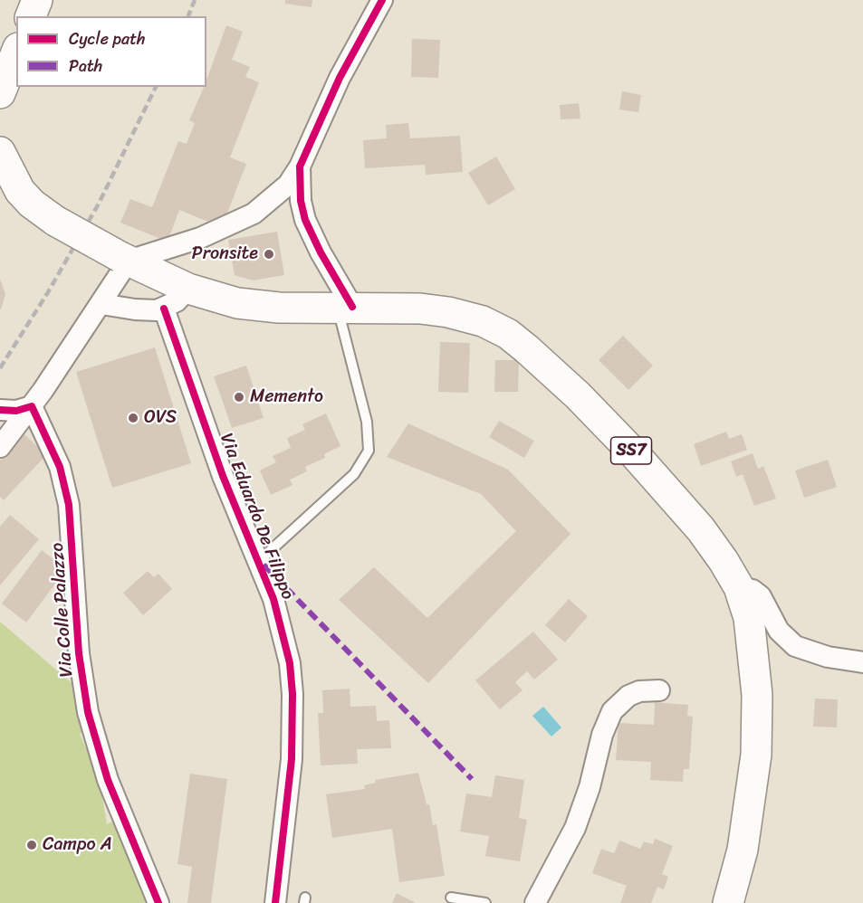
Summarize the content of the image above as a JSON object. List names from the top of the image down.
{
  "streets": {
    "main road": ["SS7"],
    "street": ["Via Eduardo De Filippo", "Via Colle Palazzo"]
  },
  "places": [
    "Pronsite",
    "Memento",
    "OVS",
    "Campo A"
  ],
  "legend": ["Cycle path", "Path"]
}
